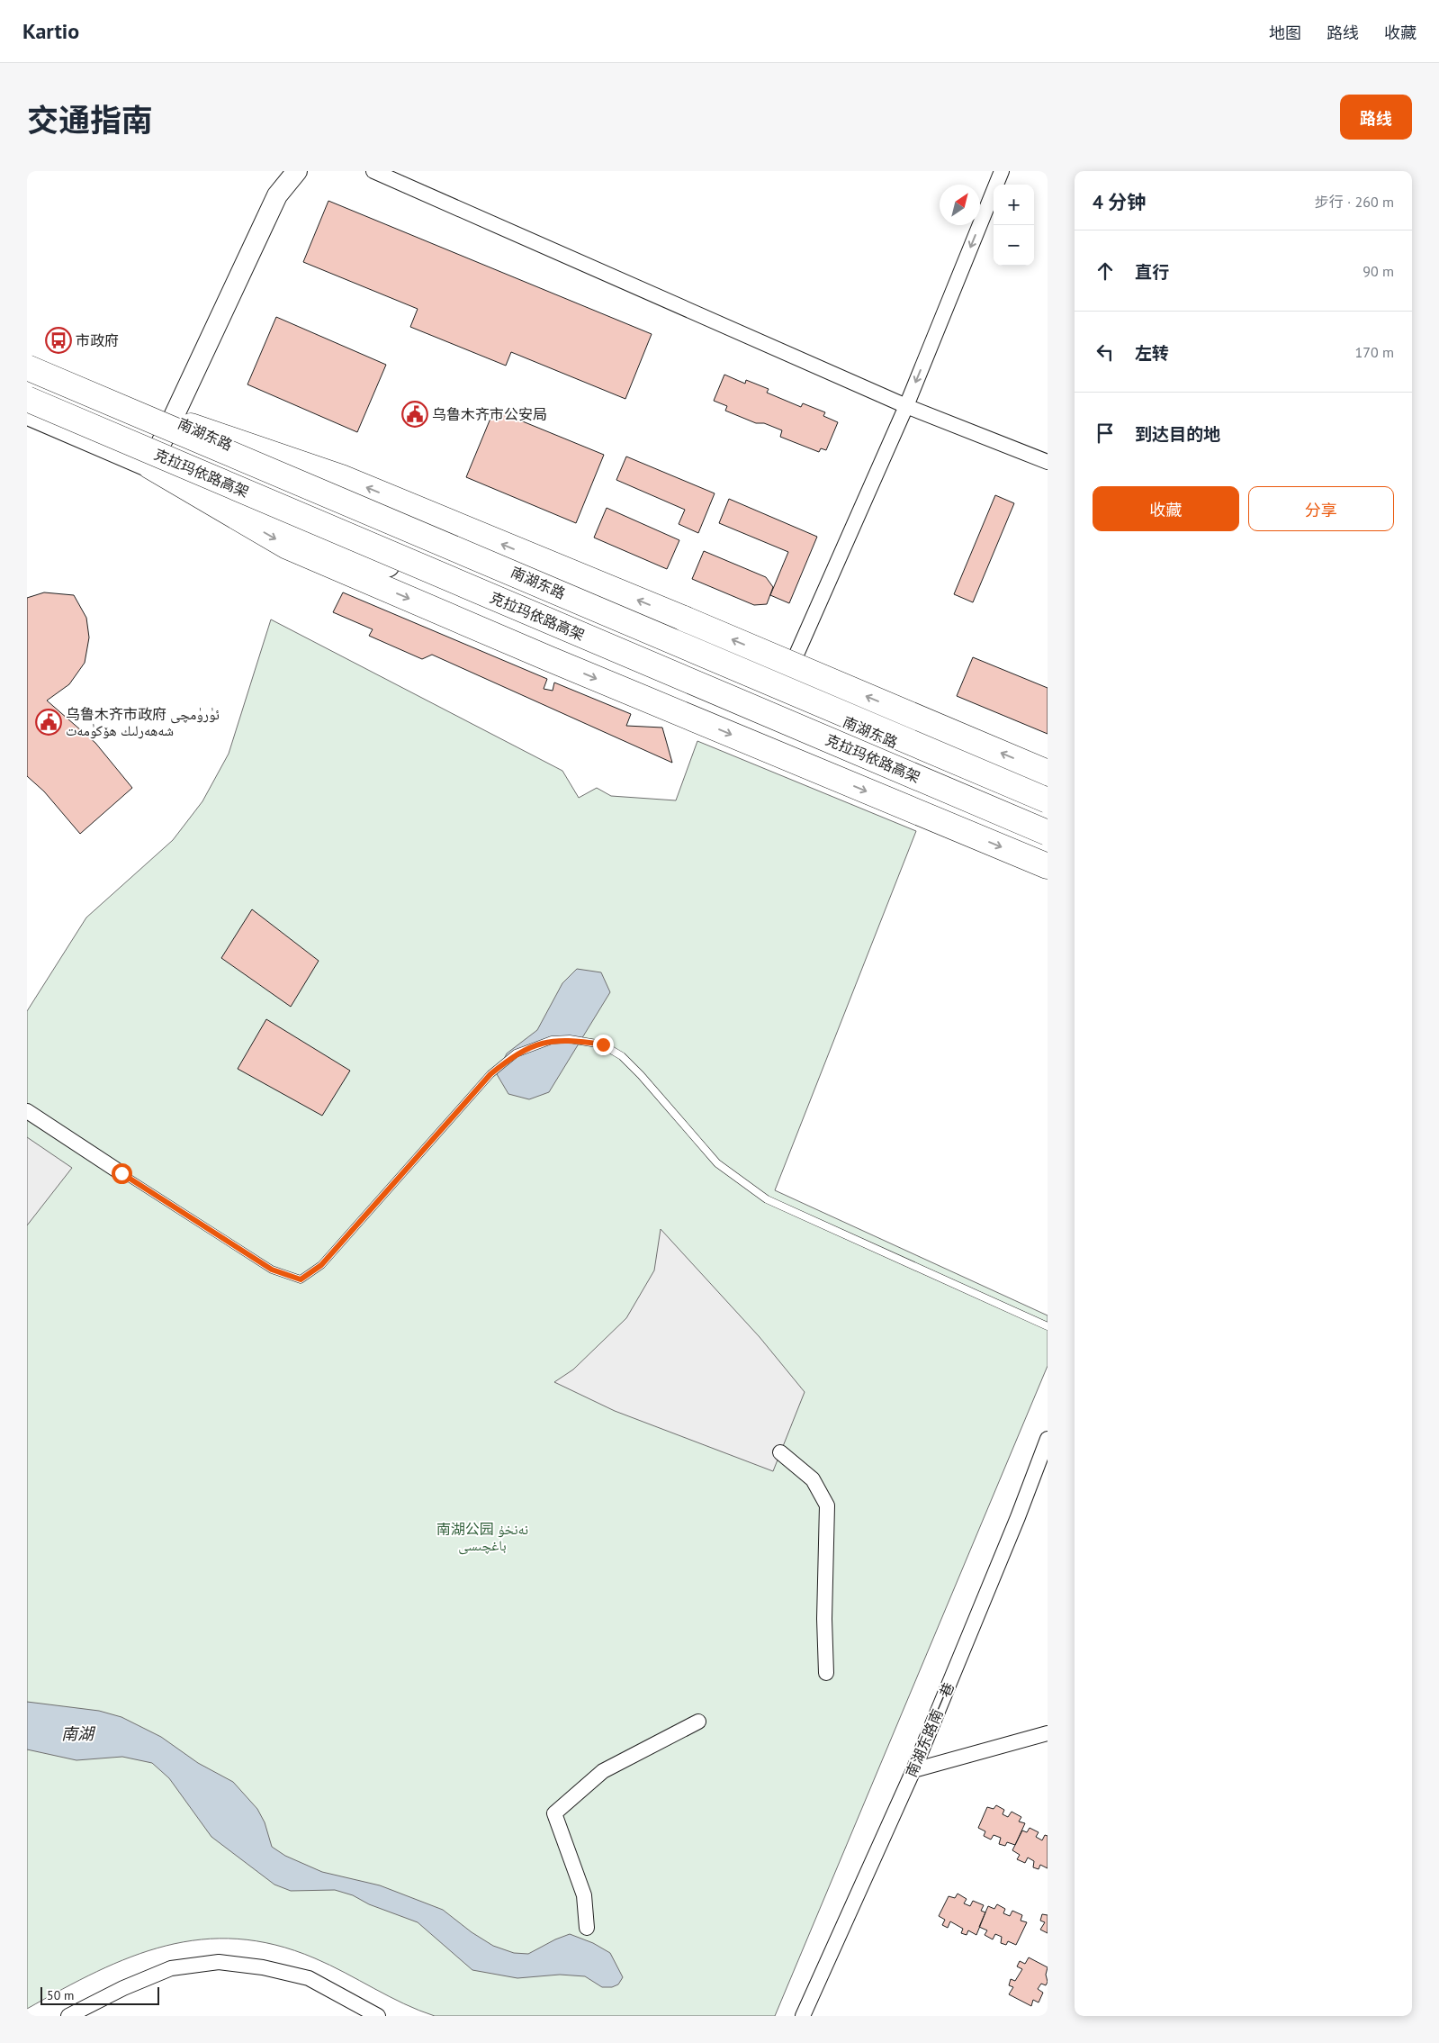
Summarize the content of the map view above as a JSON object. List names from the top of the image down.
{
  "streets": {
    "highway": ["克拉玛依路高架"],
    "main road": ["南湖东路"],
    "street": ["南湖东路南一巷"]
  },
  "water": ["南湖"],
  "parks": ["南湖公园 نەنخۇ باغچىسى"],
  "places": {
    "bus stop": ["市政府"],
    "public building": ["乌鲁木齐市公安局", "乌鲁木齐市政府 ئۈرۈمچى شەھەرلىك ھۆكۈمەت"]
  },
  "scale_bar": "50 m",
  "north": "top right",
  "page": {
    "header": "Kartio",
    "nav": ["地图", "路线", "收藏"],
    "title": "交通指南",
    "buttons": [
      "路线",
      ["收藏", "分享"]
    ],
    "heading": ["4 分钟", "步行 · 260 m"],
    "map_buttons": ["+", "−"],
    "list": [
      ["直行", "90 m"],
      ["左转", "170 m"],
      "到达目的地"
    ],
    "scale": "50 m"
  }
}
